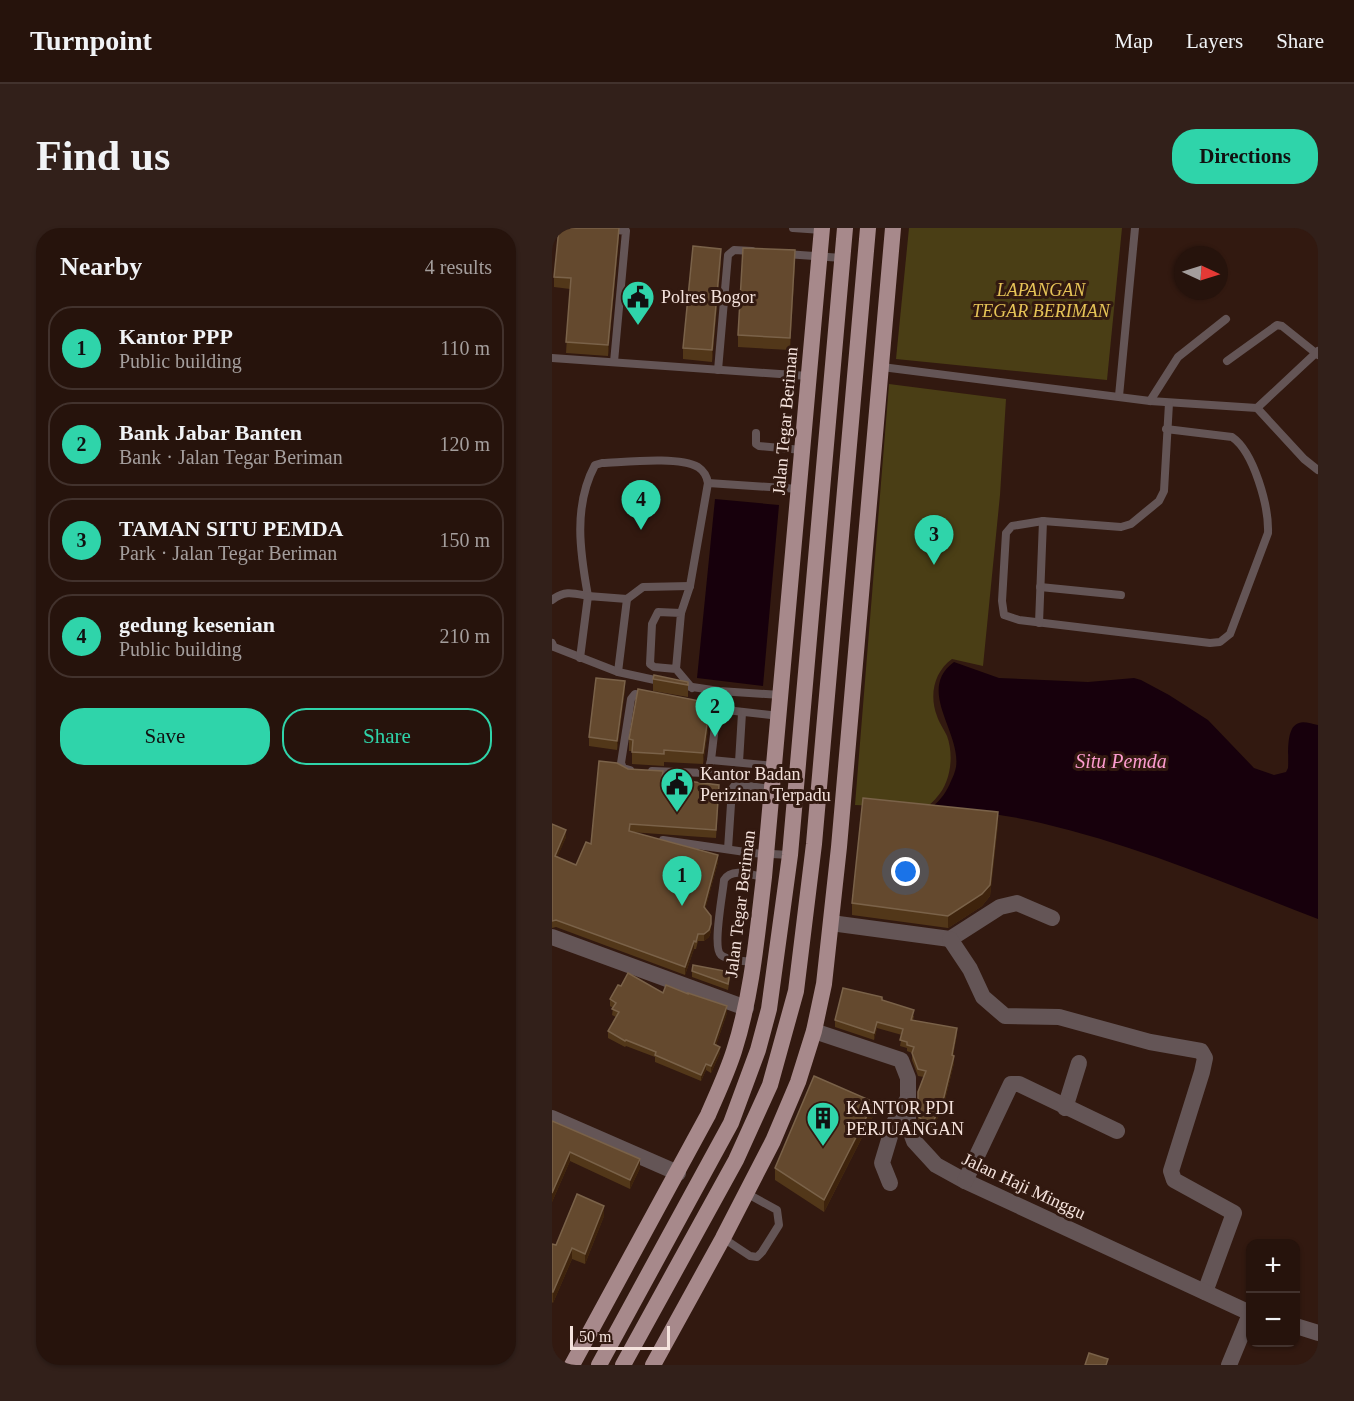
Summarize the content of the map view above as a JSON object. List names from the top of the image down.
{
  "streets": {
    "main road": ["Jalan Tegar Beriman"],
    "street": ["Jalan Haji Minggu"]
  },
  "water": ["Situ Pemda"],
  "parks": ["LAPANGAN TEGAR BERIMAN"],
  "places": {
    "public building": ["Polres Bogor", "Kantor Badan Perizinan Terpadu"],
    "building": ["KANTOR PDI PERJUANGAN"]
  },
  "scale_bar": "50 m",
  "north": "right",
  "page": {
    "header": "Turnpoint",
    "nav": ["Map", "Layers", "Share"],
    "buttons": [
      "Directions",
      ["Save", "Share"]
    ],
    "title": "Find us",
    "heading": ["Nearby", "4 results"],
    "list": [
      {
        "mark": "1",
        "name": "Kantor PPP",
        "note": "Public building",
        "value": "110 m"
      },
      {
        "mark": "2",
        "name": "Bank Jabar Banten",
        "note": "Bank · Jalan Tegar Beriman",
        "value": "120 m"
      },
      {
        "mark": "3",
        "name": "TAMAN SITU PEMDA",
        "note": "Park · Jalan Tegar Beriman",
        "value": "150 m"
      },
      {
        "mark": "4",
        "name": "gedung kesenian",
        "note": "Public building",
        "value": "210 m"
      }
    ],
    "pins": [
      "4",
      "3",
      "2",
      "1"
    ],
    "map_buttons": ["+", "−"],
    "scale": "50 m"
  }
}
